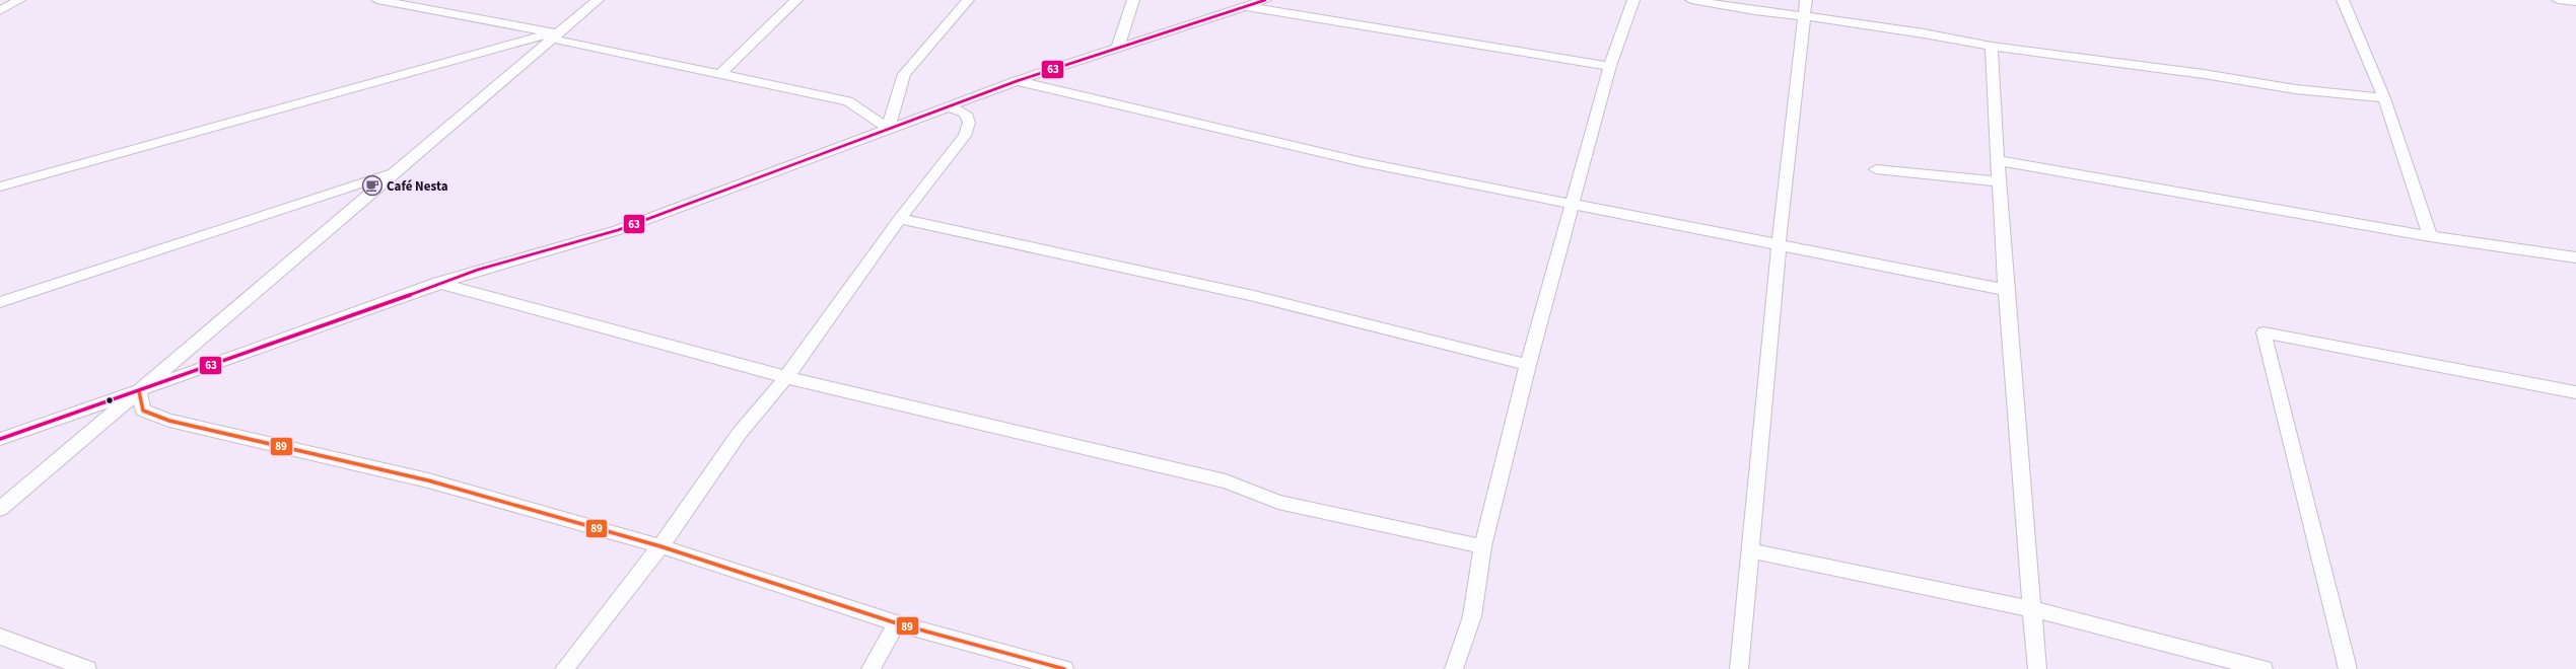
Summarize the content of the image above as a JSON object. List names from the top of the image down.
{
  "places": {
    "cafe": ["Café Nesta"]
  },
  "lines": ["transit line 63", "transit line 89"]
}
